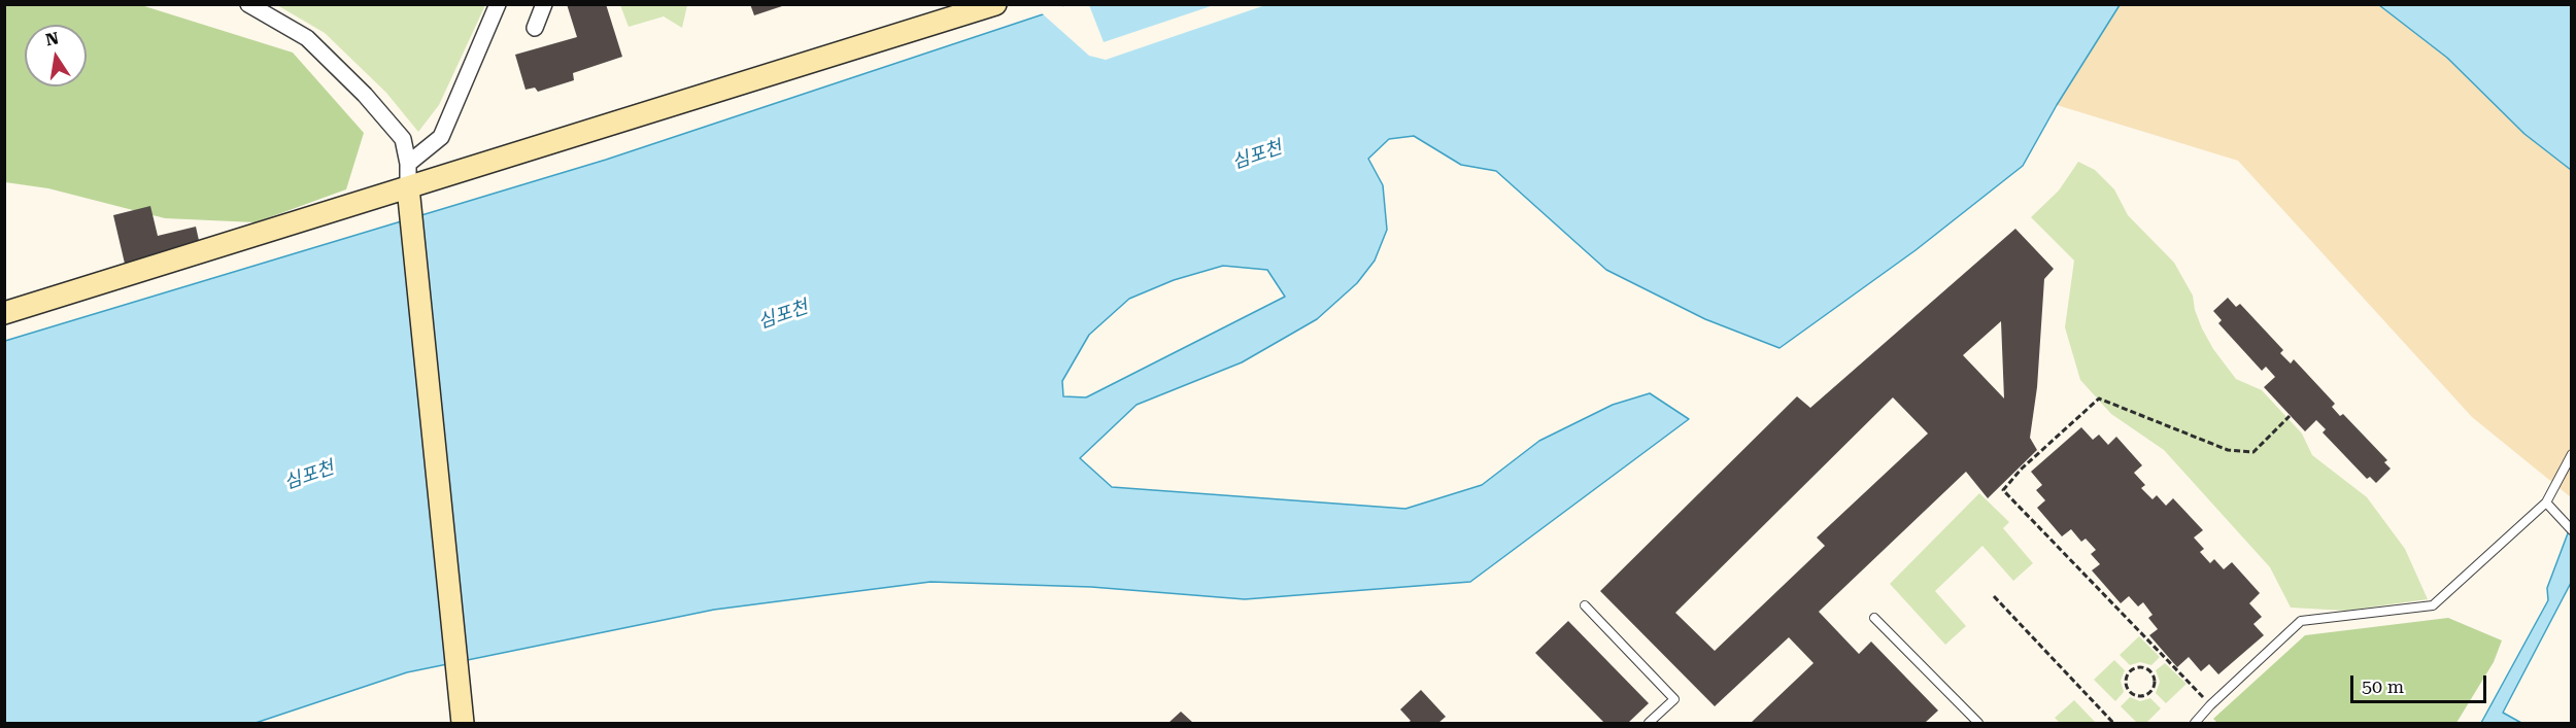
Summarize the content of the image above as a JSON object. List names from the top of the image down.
{
  "water": ["심포천"],
  "scale_bar": "50 m",
  "north": "top"
}
